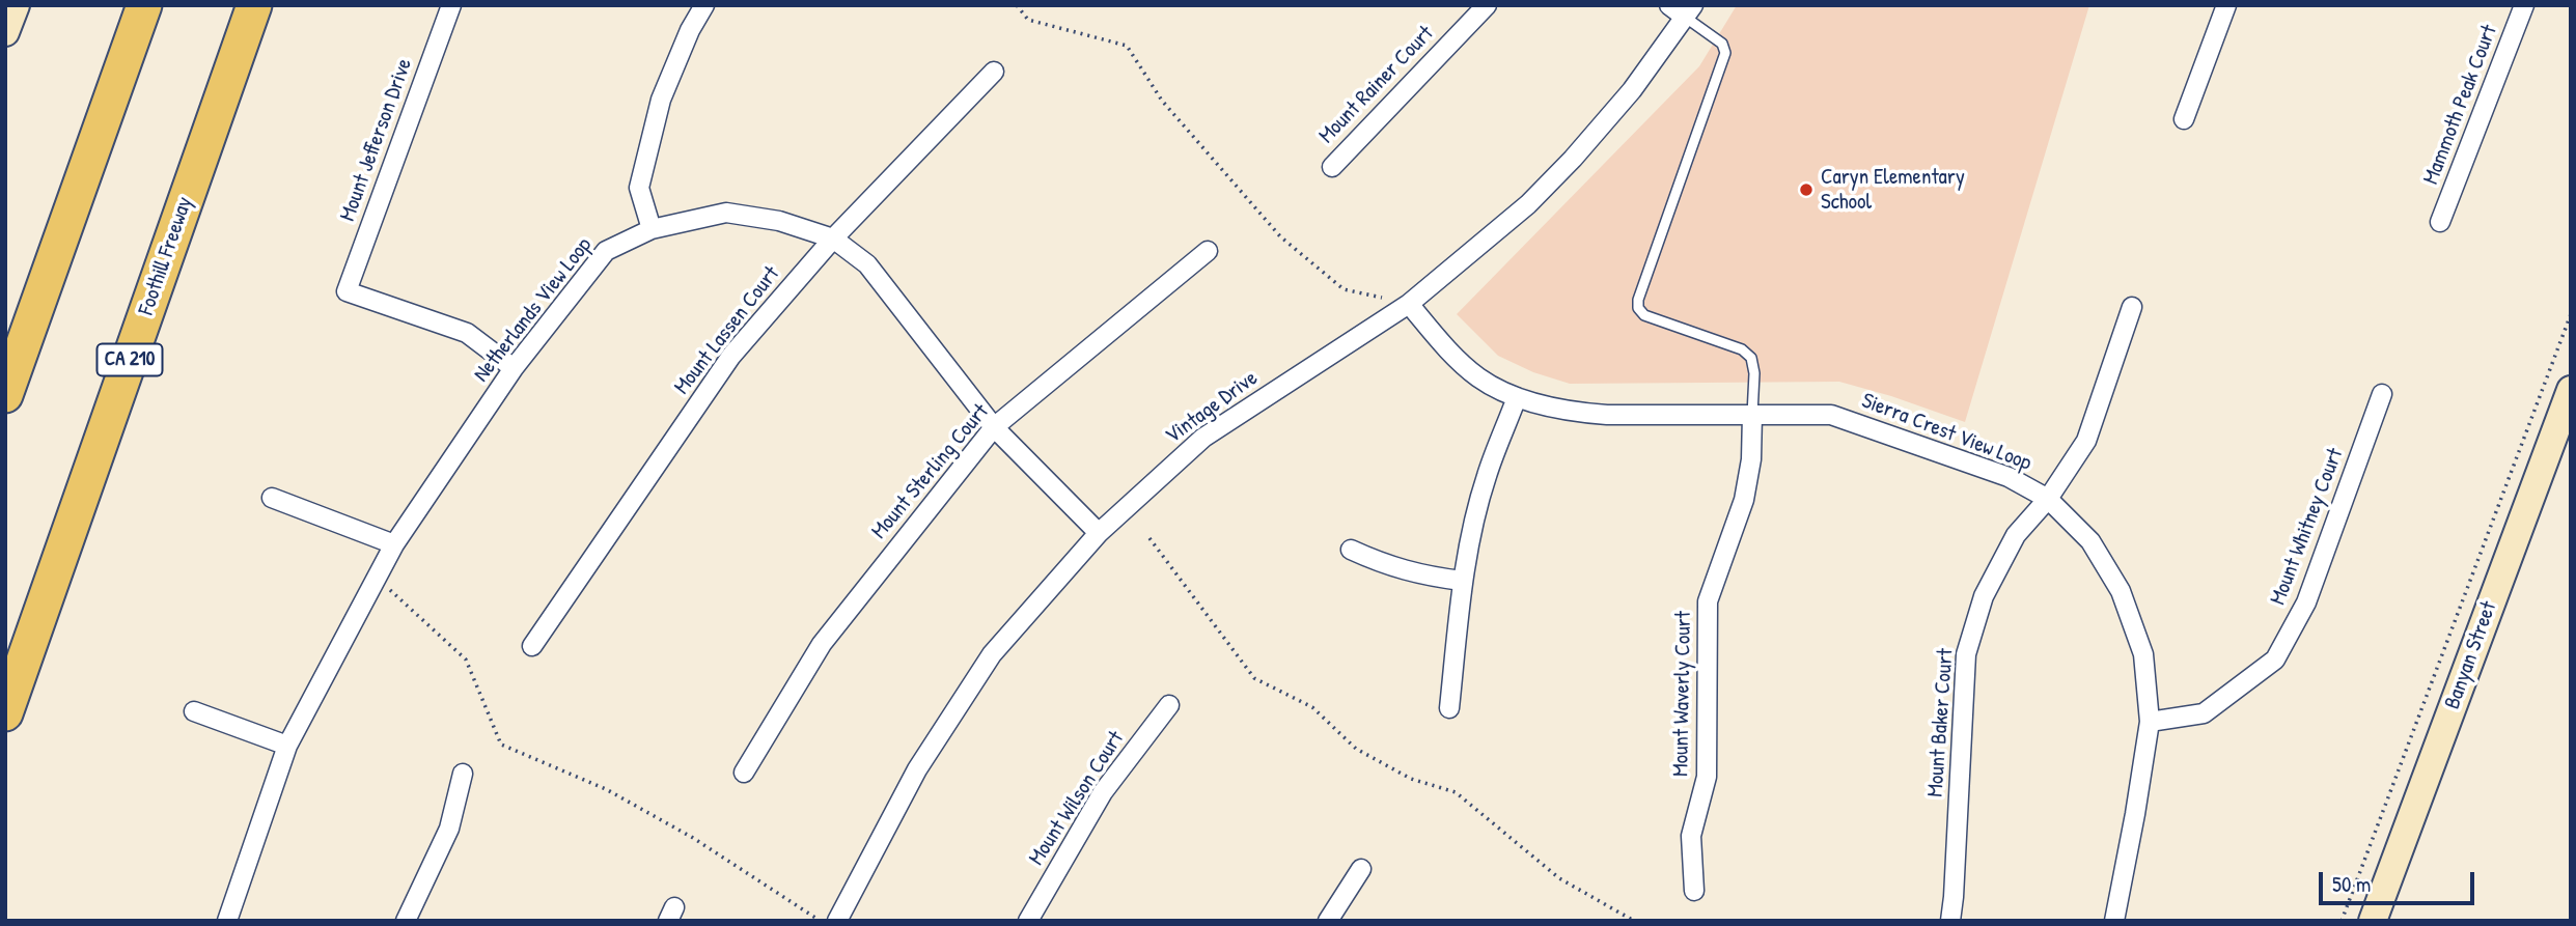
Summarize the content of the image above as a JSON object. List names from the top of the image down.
{
  "streets": {
    "highway": ["Foothill Freeway", "CA 210"],
    "main road": ["Banyan Street"],
    "street": [
      "Mount Rainer Court",
      "Mammoth Peak Court",
      "Mount Jefferson Drive",
      "Netherlands View Loop",
      "Mount Lassen Court",
      "Vintage Drive",
      "Sierra Crest View Loop",
      "Mount Sterling Court",
      "Mount Whitney Court",
      "Mount Waverly Court",
      "Mount Baker Court",
      "Mount Wilson Court"
    ]
  },
  "crossings": [
    ["Mount Jefferson Drive", "Netherlands View Loop"],
    ["Netherlands View Loop", "Mount Lassen Court"],
    ["Netherlands View Loop", "Vintage Drive"],
    ["Netherlands View Loop", "Mount Sterling Court"],
    ["Vintage Drive", "Sierra Crest View Loop"],
    ["Sierra Crest View Loop", "Mount Whitney Court"],
    ["Sierra Crest View Loop", "Mount Waverly Court"],
    ["Sierra Crest View Loop", "Mount Baker Court"]
  ],
  "places": ["Caryn Elementary School"],
  "scale_bar": "50 m"
}
